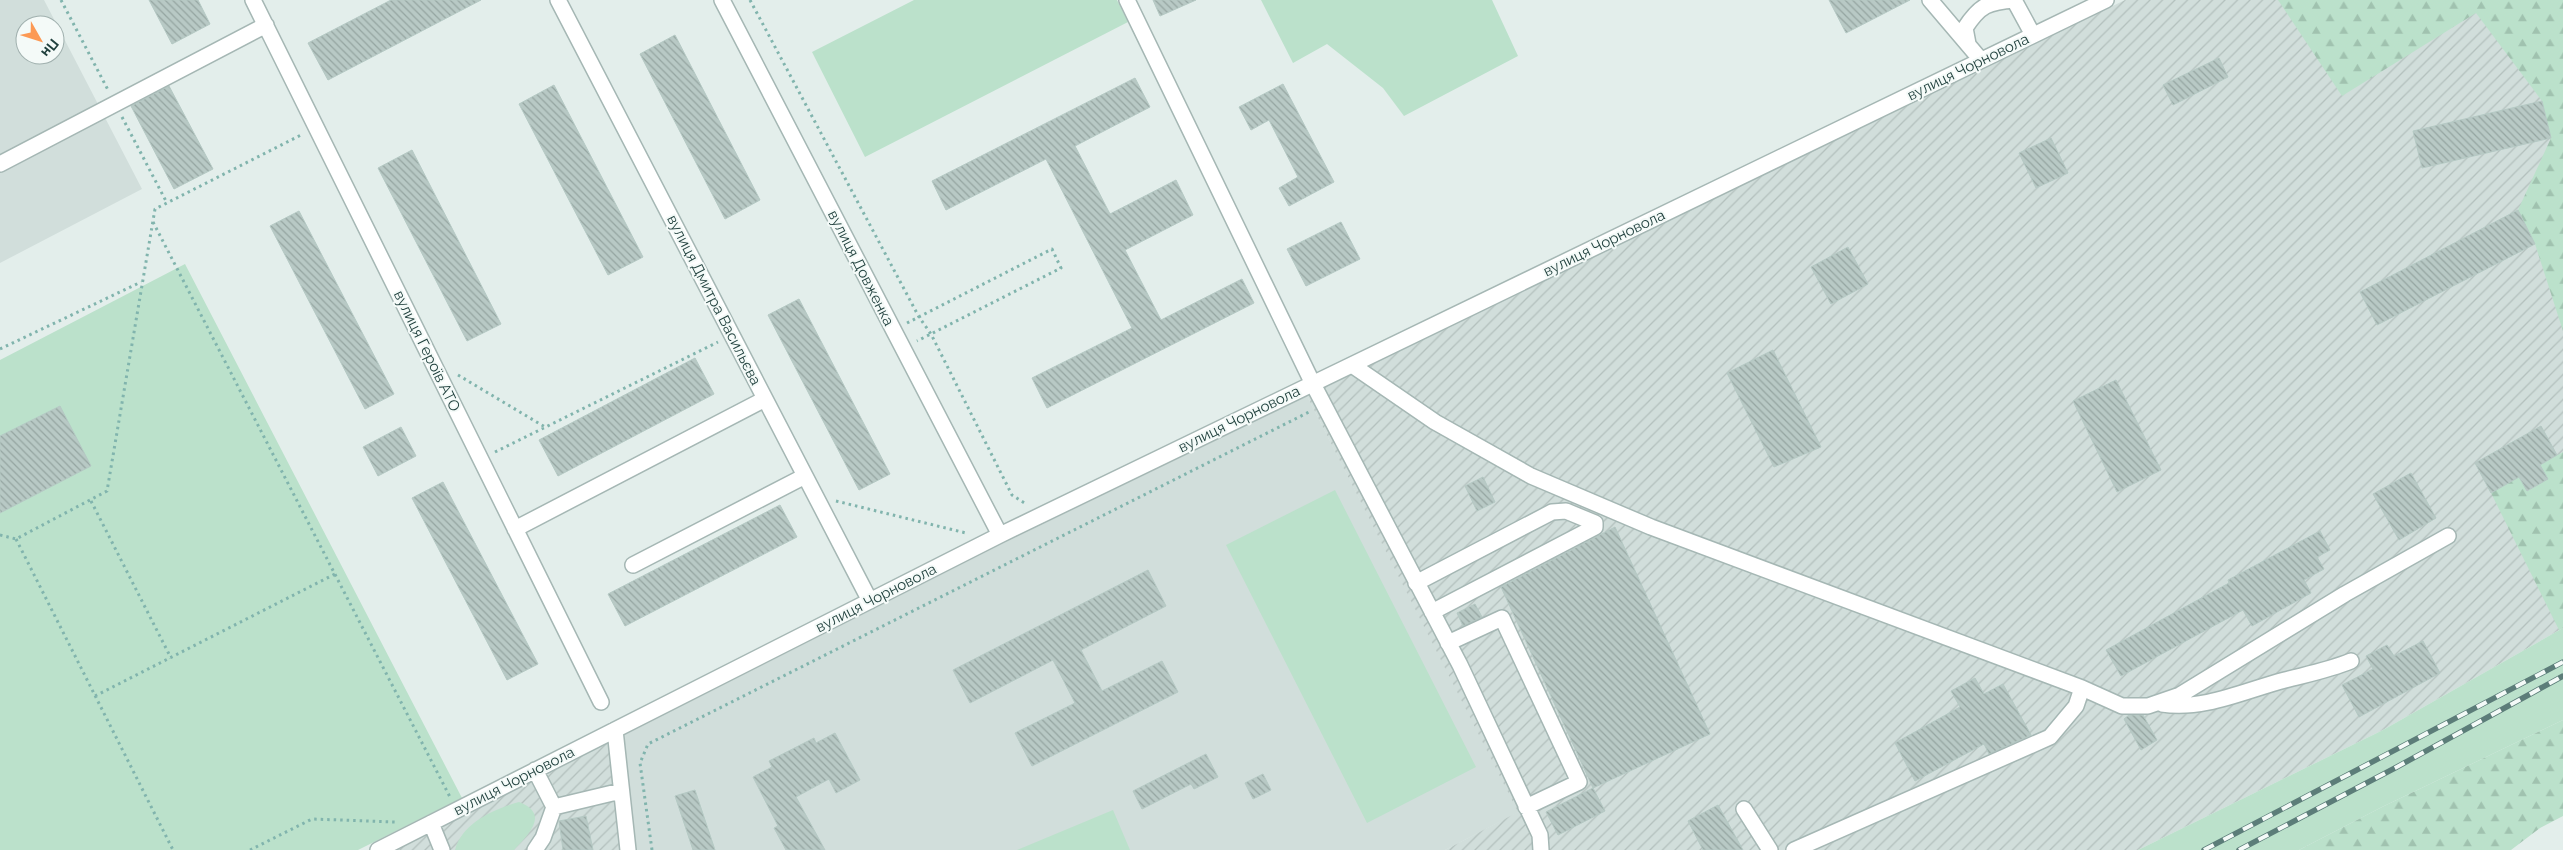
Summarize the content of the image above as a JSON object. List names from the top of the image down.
{
  "streets": {
    "street": [
      "вулиця Чорновола",
      "вулиця Довженка",
      "вулиця Дмитра Васильєва",
      "вулиця Героїв АТО"
    ]
  },
  "crossings": [
    ["вулиця Чорновола", "вулиця Довженка"],
    ["вулиця Чорновола", "вулиця Дмитра Васильєва"]
  ],
  "north": "bottom right"
}
